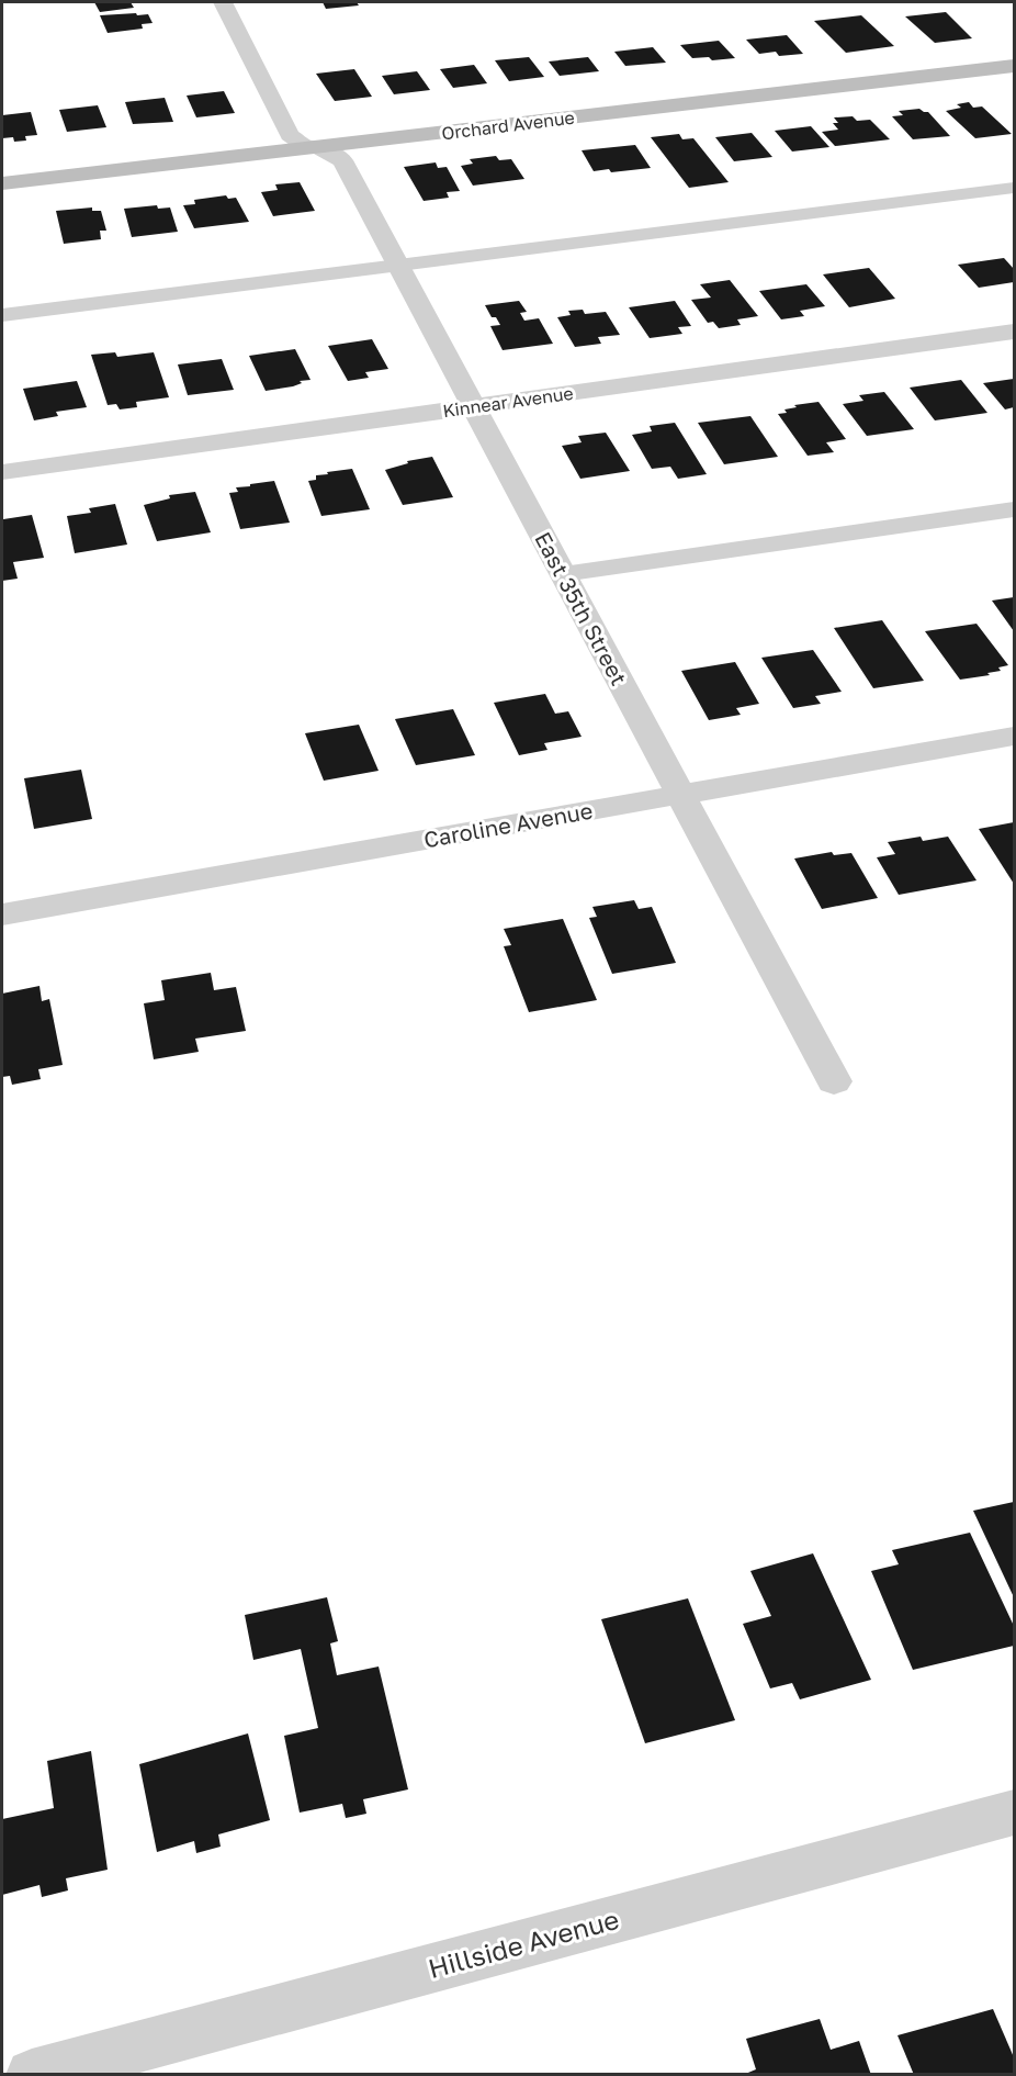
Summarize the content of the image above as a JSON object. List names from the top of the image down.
{
  "streets": {
    "street": [
      "Orchard Avenue",
      "Kinnear Avenue",
      "East 35th Street",
      "Caroline Avenue",
      "Hillside Avenue"
    ]
  },
  "crossings": [
    ["Orchard Avenue", "East 35th Street"],
    ["Kinnear Avenue", "East 35th Street"],
    ["East 35th Street", "Caroline Avenue"]
  ]
}
